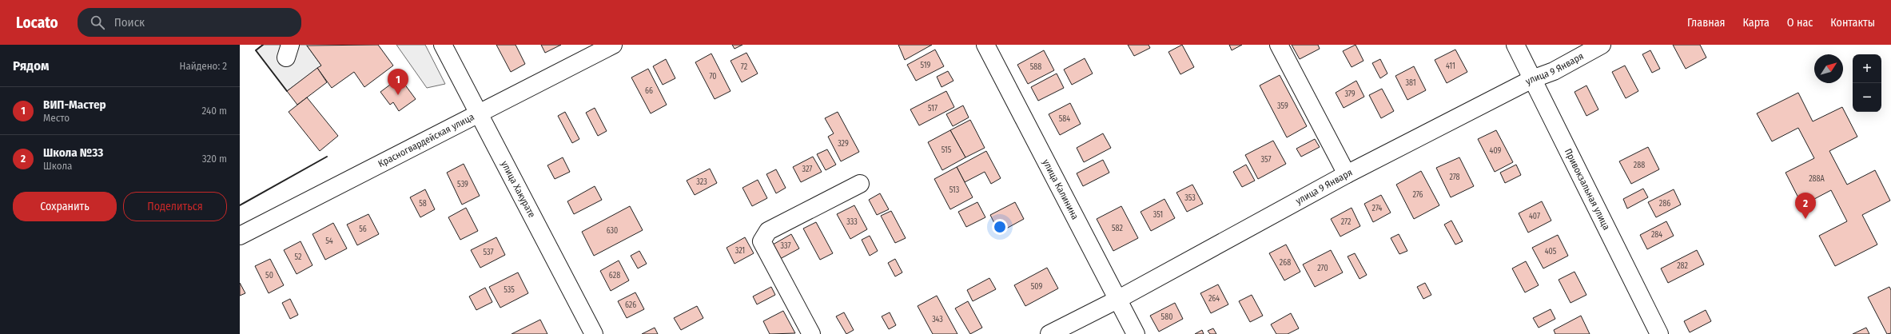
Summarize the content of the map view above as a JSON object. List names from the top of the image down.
{
  "streets": {
    "street": [
      "улица 9 Января",
      "Красногвардейская улица",
      "улица Хакурате",
      "улица Калинина",
      "Привокзальная улица"
    ]
  },
  "crossings": [
    ["улица 9 Января", "улица Калинина"],
    ["улица 9 Января", "Привокзальная улица"],
    ["Красногвардейская улица", "улица Хакурате"]
  ],
  "house_numbers": [
    "519",
    "411",
    "72",
    "588",
    "70",
    "381",
    "66",
    "379",
    "359",
    "517",
    "584",
    "329",
    "515",
    "409",
    "357",
    "288",
    "327",
    "278",
    "288А",
    "323",
    "539",
    "513",
    "276",
    "353",
    "58",
    "286",
    "274",
    "351",
    "407",
    "333",
    "272",
    "582",
    "56",
    "630",
    "284",
    "54",
    "337",
    "321",
    "405",
    "537",
    "52",
    "268",
    "282",
    "270",
    "50",
    "628",
    "509",
    "535",
    "264",
    "626",
    "580",
    "343"
  ],
  "north": "top right",
  "page": {
    "header": "Locato",
    "search": "Поиск",
    "nav": [
      "Главная",
      "Карта",
      "О нас",
      "Контакты"
    ],
    "heading": ["Рядом", "Найдено: 2"],
    "map_buttons": ["+", "−"],
    "pins": ["1", "2"],
    "list": [
      {
        "mark": "1",
        "name": "ВИП-Мастер",
        "note": "Место",
        "value": "240 m"
      },
      {
        "mark": "2",
        "name": "Школа №33",
        "note": "Школа",
        "value": "320 m"
      }
    ],
    "buttons": ["Сохранить", "Поделиться"]
  }
}
